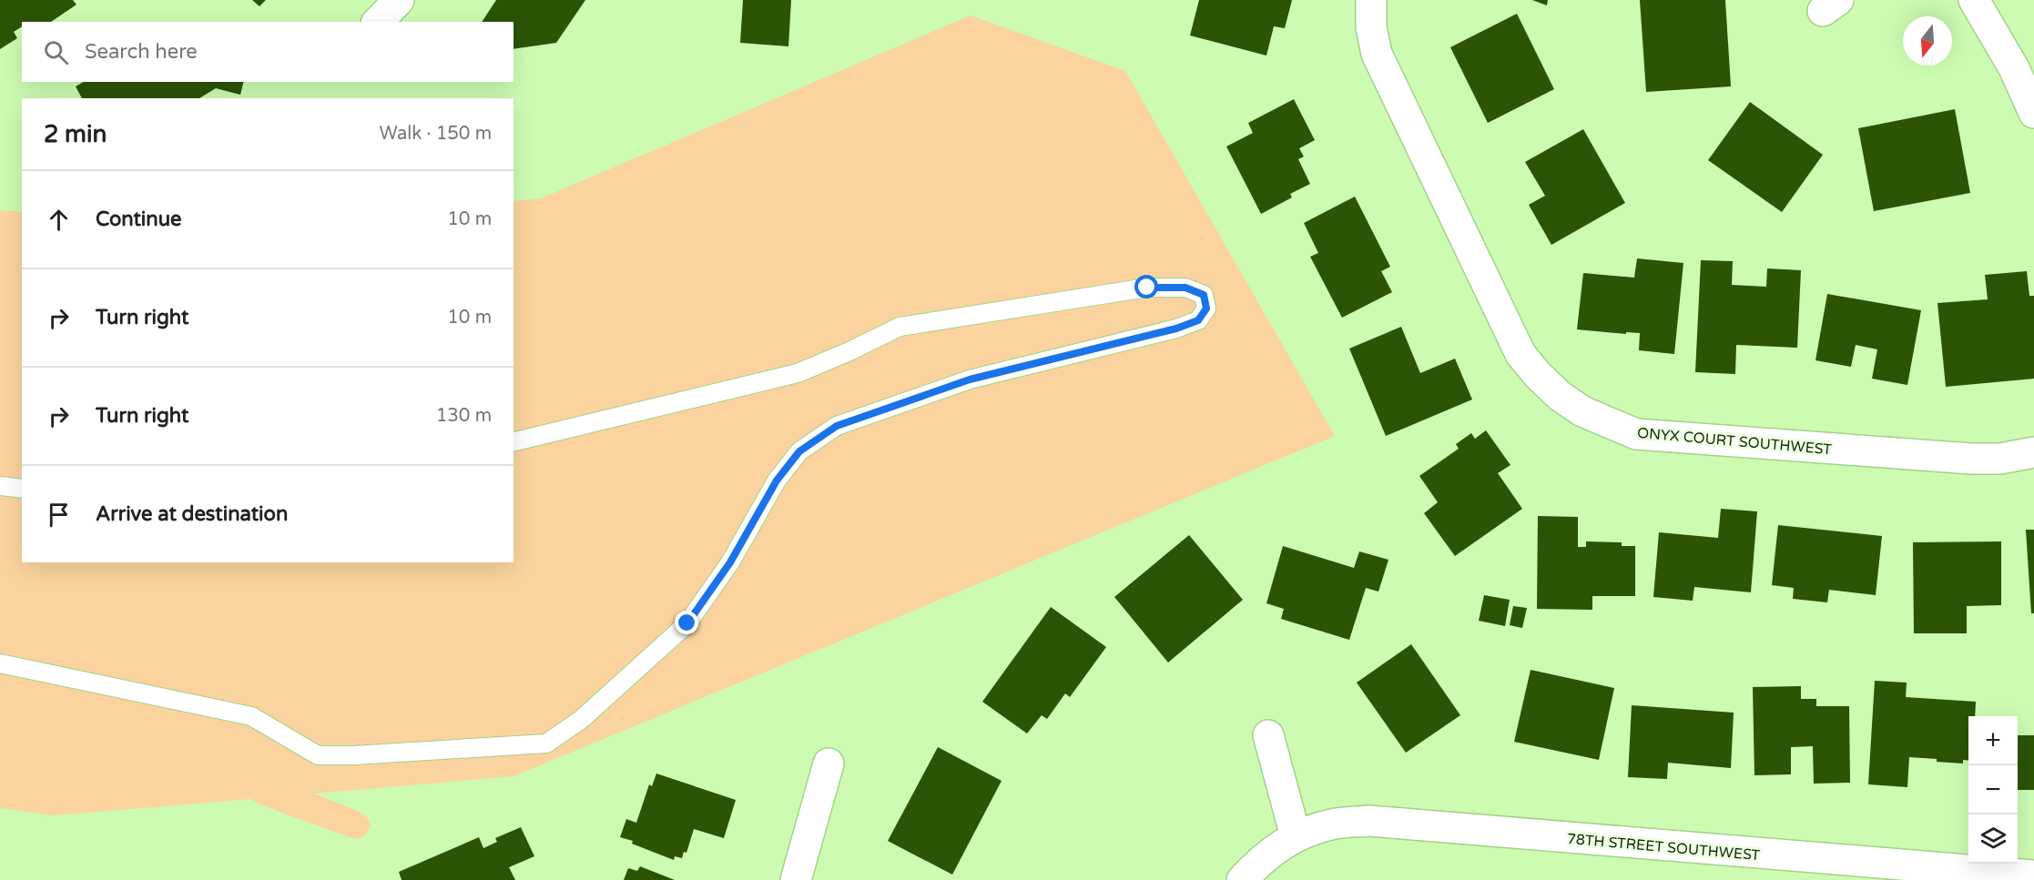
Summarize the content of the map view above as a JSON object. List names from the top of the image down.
{
  "streets": {
    "street": ["ONYX COURT SOUTHWEST", "78TH STREET SOUTHWEST"]
  },
  "north": "bottom",
  "page": {
    "search": "Search here",
    "heading": ["2 min", "Walk · 150 m"],
    "list": [
      ["Continue", "10 m"],
      ["Turn right", "10 m"],
      ["Turn right", "130 m"],
      "Arrive at destination"
    ],
    "map_buttons": ["+", "−"]
  }
}
